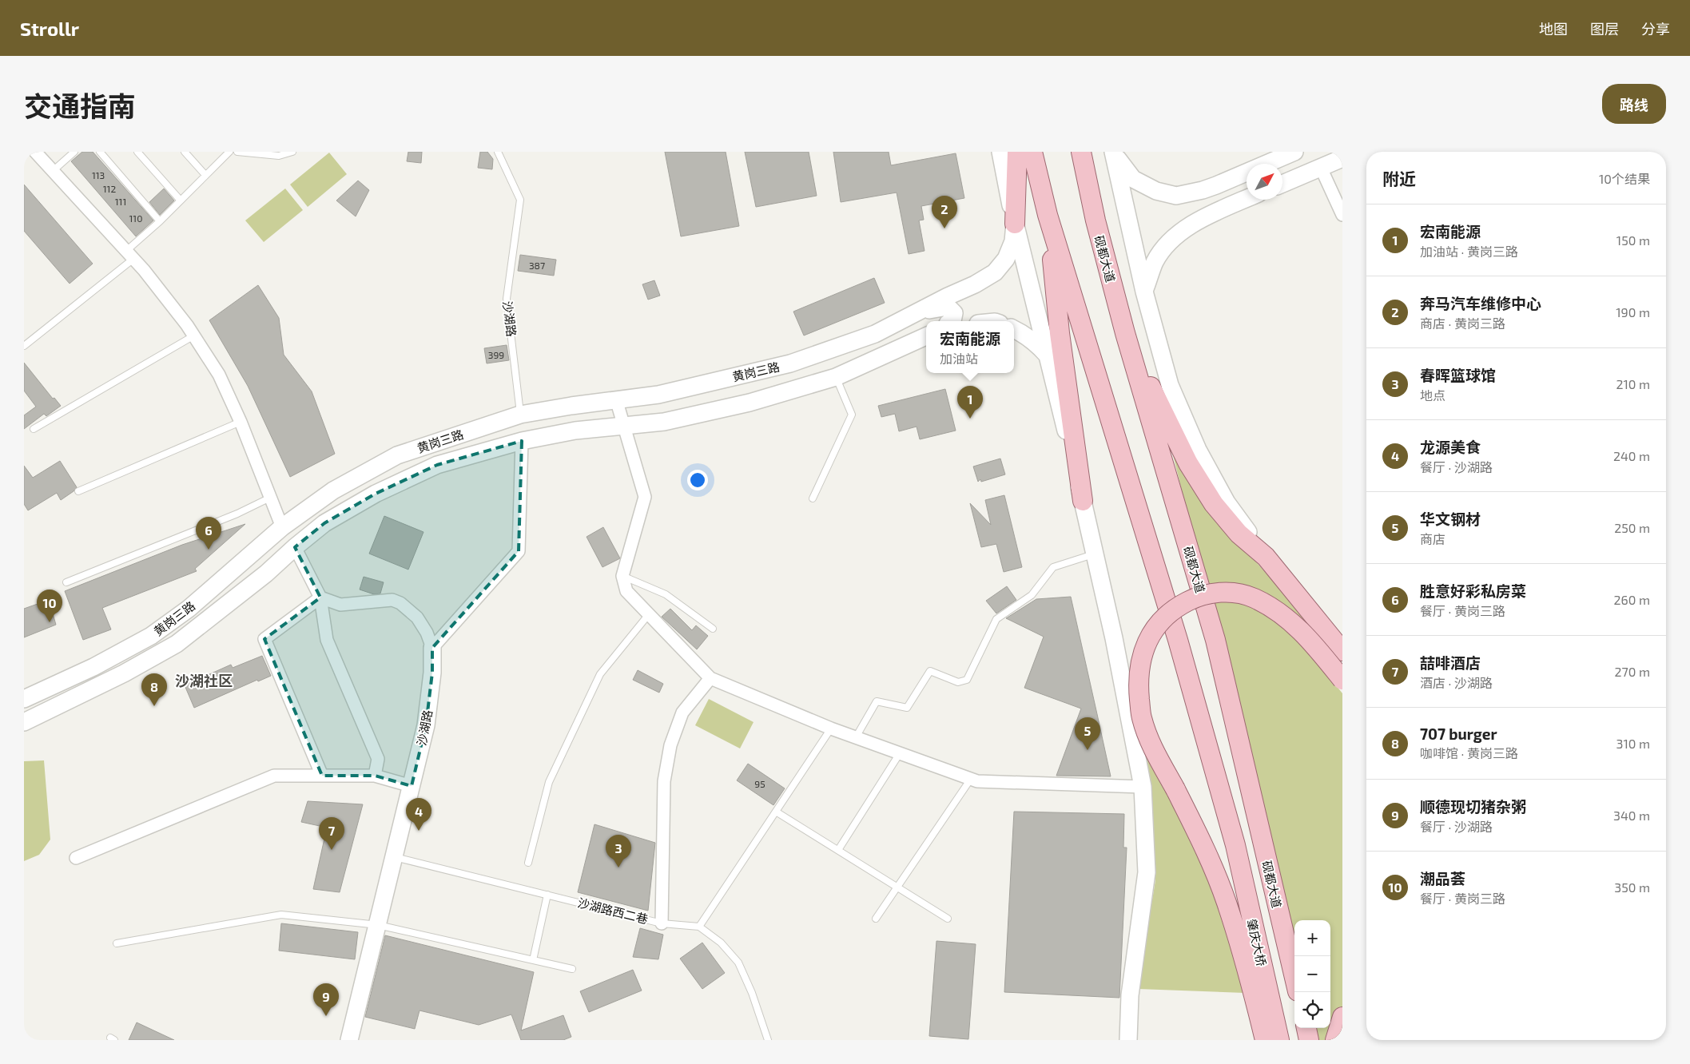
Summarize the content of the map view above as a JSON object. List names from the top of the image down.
{
  "streets": {
    "main road": [
      "砚都大道",
      "沙湖路",
      "黄岗三路",
      "肇庆大桥"
    ],
    "lane": ["沙湖路西二巷"]
  },
  "crossings": [
    ["沙湖路", "黄岗三路"],
    ["沙湖路", "沙湖路西二巷"]
  ],
  "districts": ["沙湖社区"],
  "house_numbers": [
    "113",
    "112",
    "111",
    "110",
    "387",
    "399",
    "95"
  ],
  "north": "top right",
  "page": {
    "header": "Strollr",
    "nav": ["地图", "图层", "分享"],
    "title": "交通指南",
    "buttons": "路线",
    "heading": ["附近", "10个结果"],
    "pins": [
      "2",
      "1",
      "6",
      "10",
      "8",
      "5",
      "4",
      "7",
      "3",
      "9"
    ],
    "list": [
      {
        "mark": "1",
        "name": "宏南能源",
        "note": "加油站 · 黄岗三路",
        "value": "150 m"
      },
      {
        "mark": "2",
        "name": "奔马汽车维修中心",
        "note": "商店 · 黄岗三路",
        "value": "190 m"
      },
      {
        "mark": "3",
        "name": "春晖篮球馆",
        "note": "地点",
        "value": "210 m"
      },
      {
        "mark": "4",
        "name": "龙源美食",
        "note": "餐厅 · 沙湖路",
        "value": "240 m"
      },
      {
        "mark": "5",
        "name": "华文钢材",
        "note": "商店",
        "value": "250 m"
      },
      {
        "mark": "6",
        "name": "胜意好彩私房菜",
        "note": "餐厅 · 黄岗三路",
        "value": "260 m"
      },
      {
        "mark": "7",
        "name": "喆啡酒店",
        "note": "酒店 · 沙湖路",
        "value": "270 m"
      },
      {
        "mark": "8",
        "name": "707 burger",
        "note": "咖啡馆 · 黄岗三路",
        "value": "310 m"
      },
      {
        "mark": "9",
        "name": "顺德现切猪杂粥",
        "note": "餐厅 · 沙湖路",
        "value": "340 m"
      },
      {
        "mark": "10",
        "name": "潮品荟",
        "note": "餐厅 · 黄岗三路",
        "value": "350 m"
      }
    ],
    "popup": ["宏南能源", "加油站"],
    "map_buttons": ["+", "−"]
  }
}
